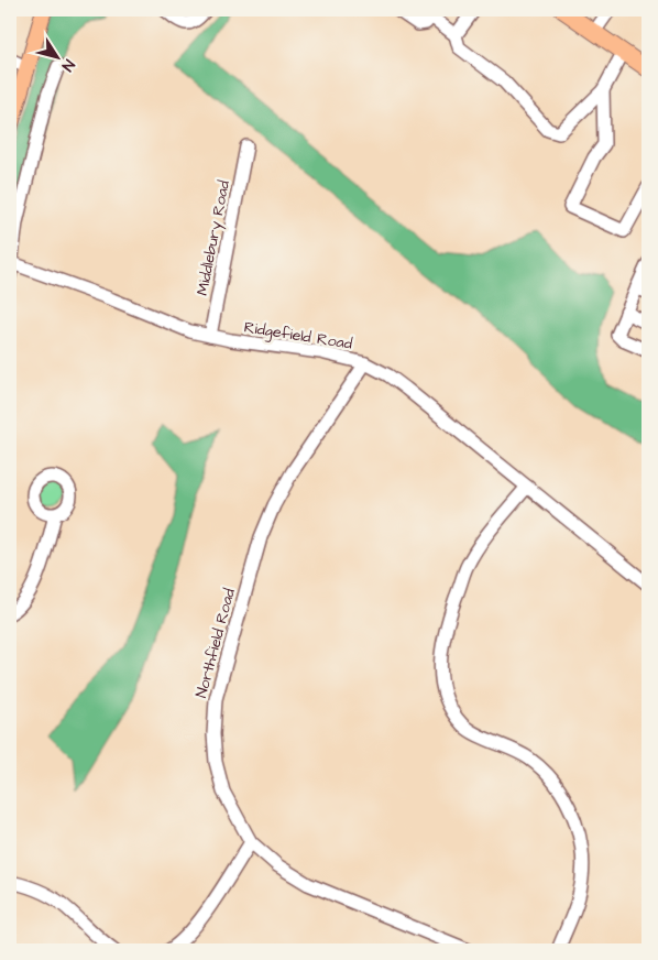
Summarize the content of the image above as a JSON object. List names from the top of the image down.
{
  "streets": {
    "street": ["Middlebury Road", "Ridgefield Road", "Northfield Road"]
  },
  "crossings": [
    ["Middlebury Road", "Ridgefield Road"],
    ["Ridgefield Road", "Northfield Road"]
  ],
  "north": "bottom right"
}
